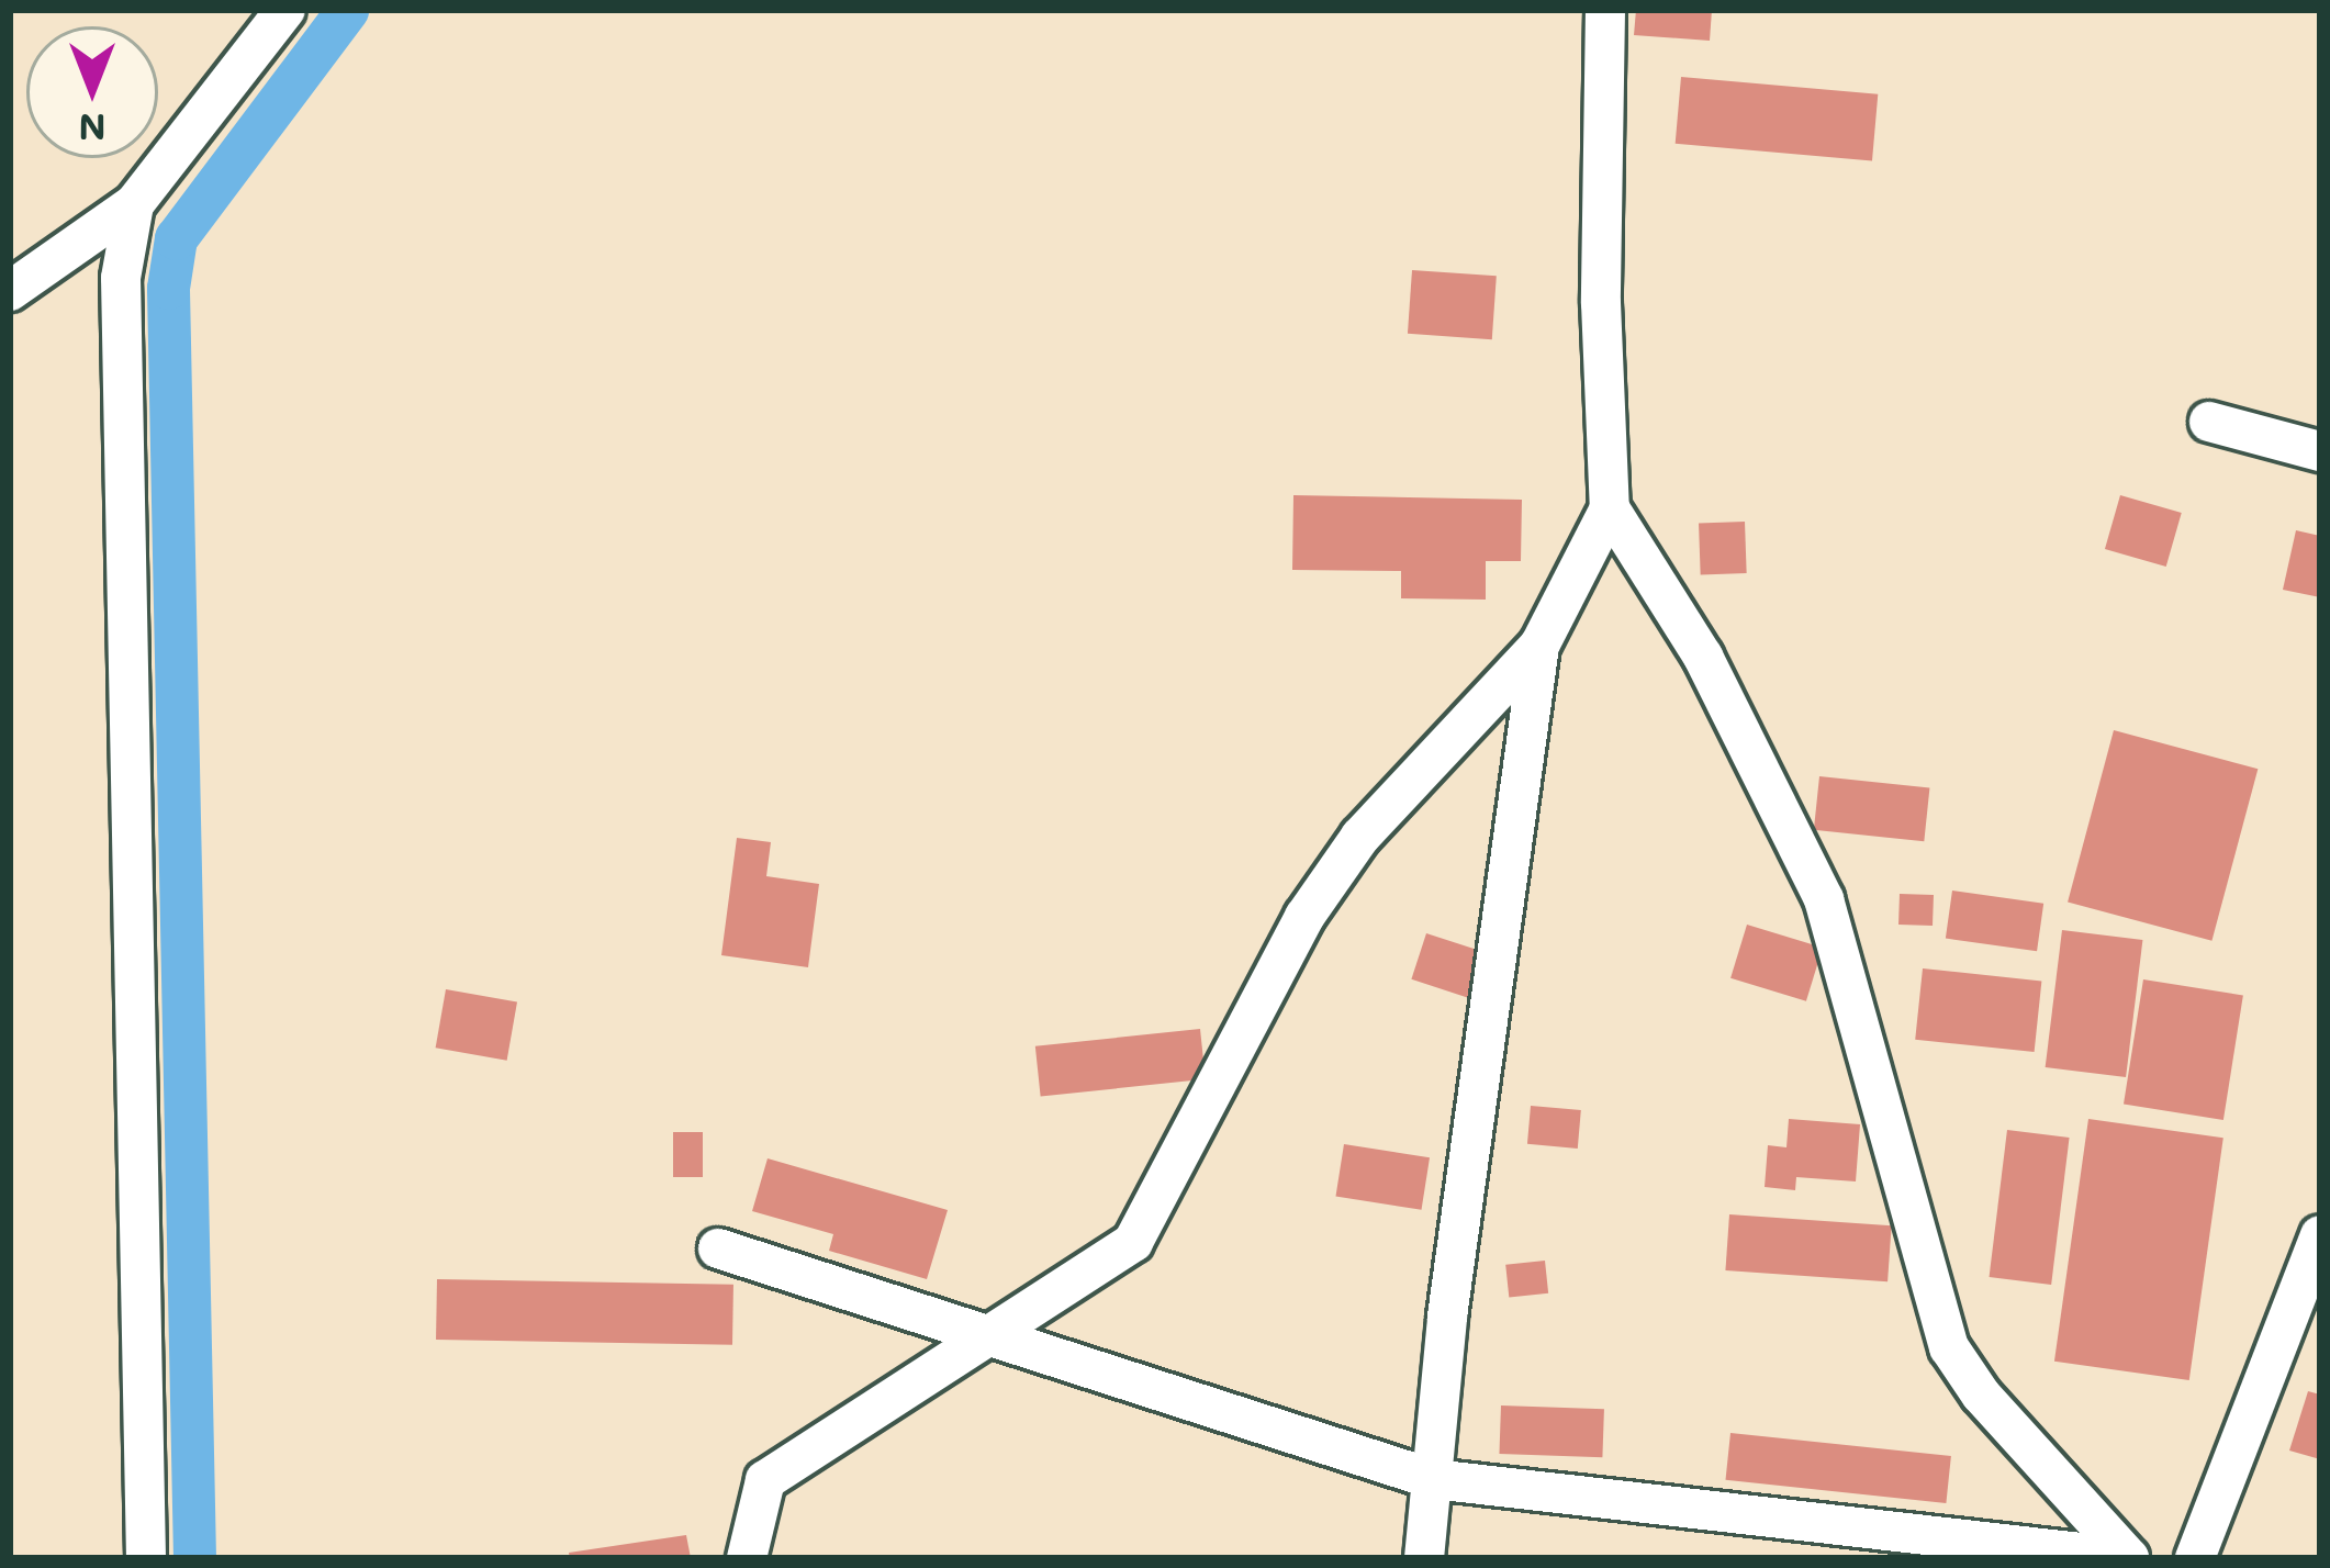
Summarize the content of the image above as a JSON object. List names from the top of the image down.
{
  "north": "bottom"
}
